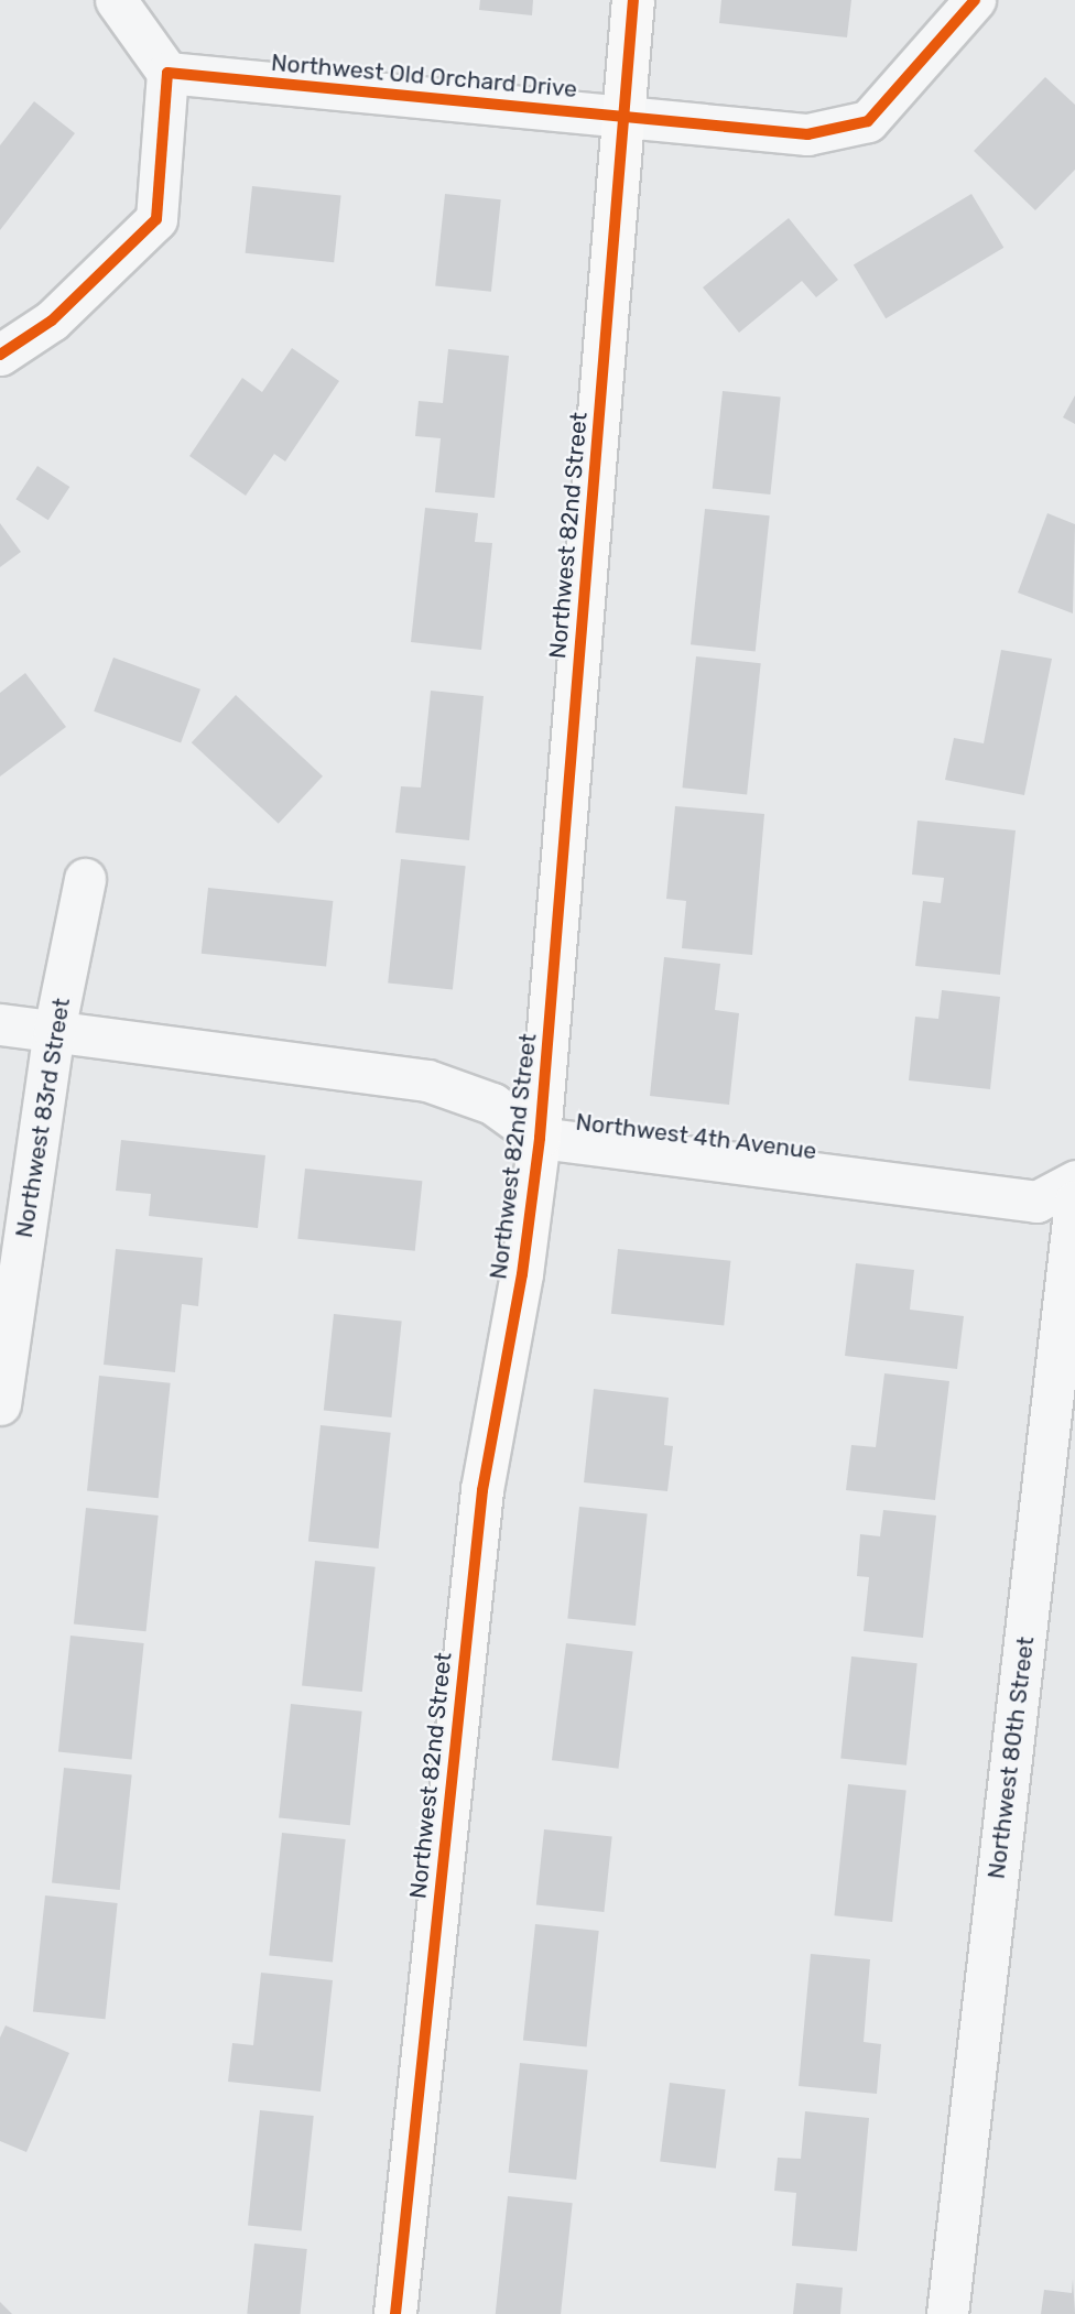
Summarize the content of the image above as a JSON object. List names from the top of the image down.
{
  "streets": {
    "street": [
      "Northwest Old Orchard Drive",
      "Northwest 82nd Street",
      "Northwest 83rd Street",
      "Northwest 4th Avenue",
      "Northwest 80th Street"
    ]
  },
  "crossings": [
    ["Northwest Old Orchard Drive", "Northwest 82nd Street"],
    ["Northwest 82nd Street", "Northwest 4th Avenue"],
    ["Northwest 83rd Street", "Northwest 4th Avenue"]
  ]
}
